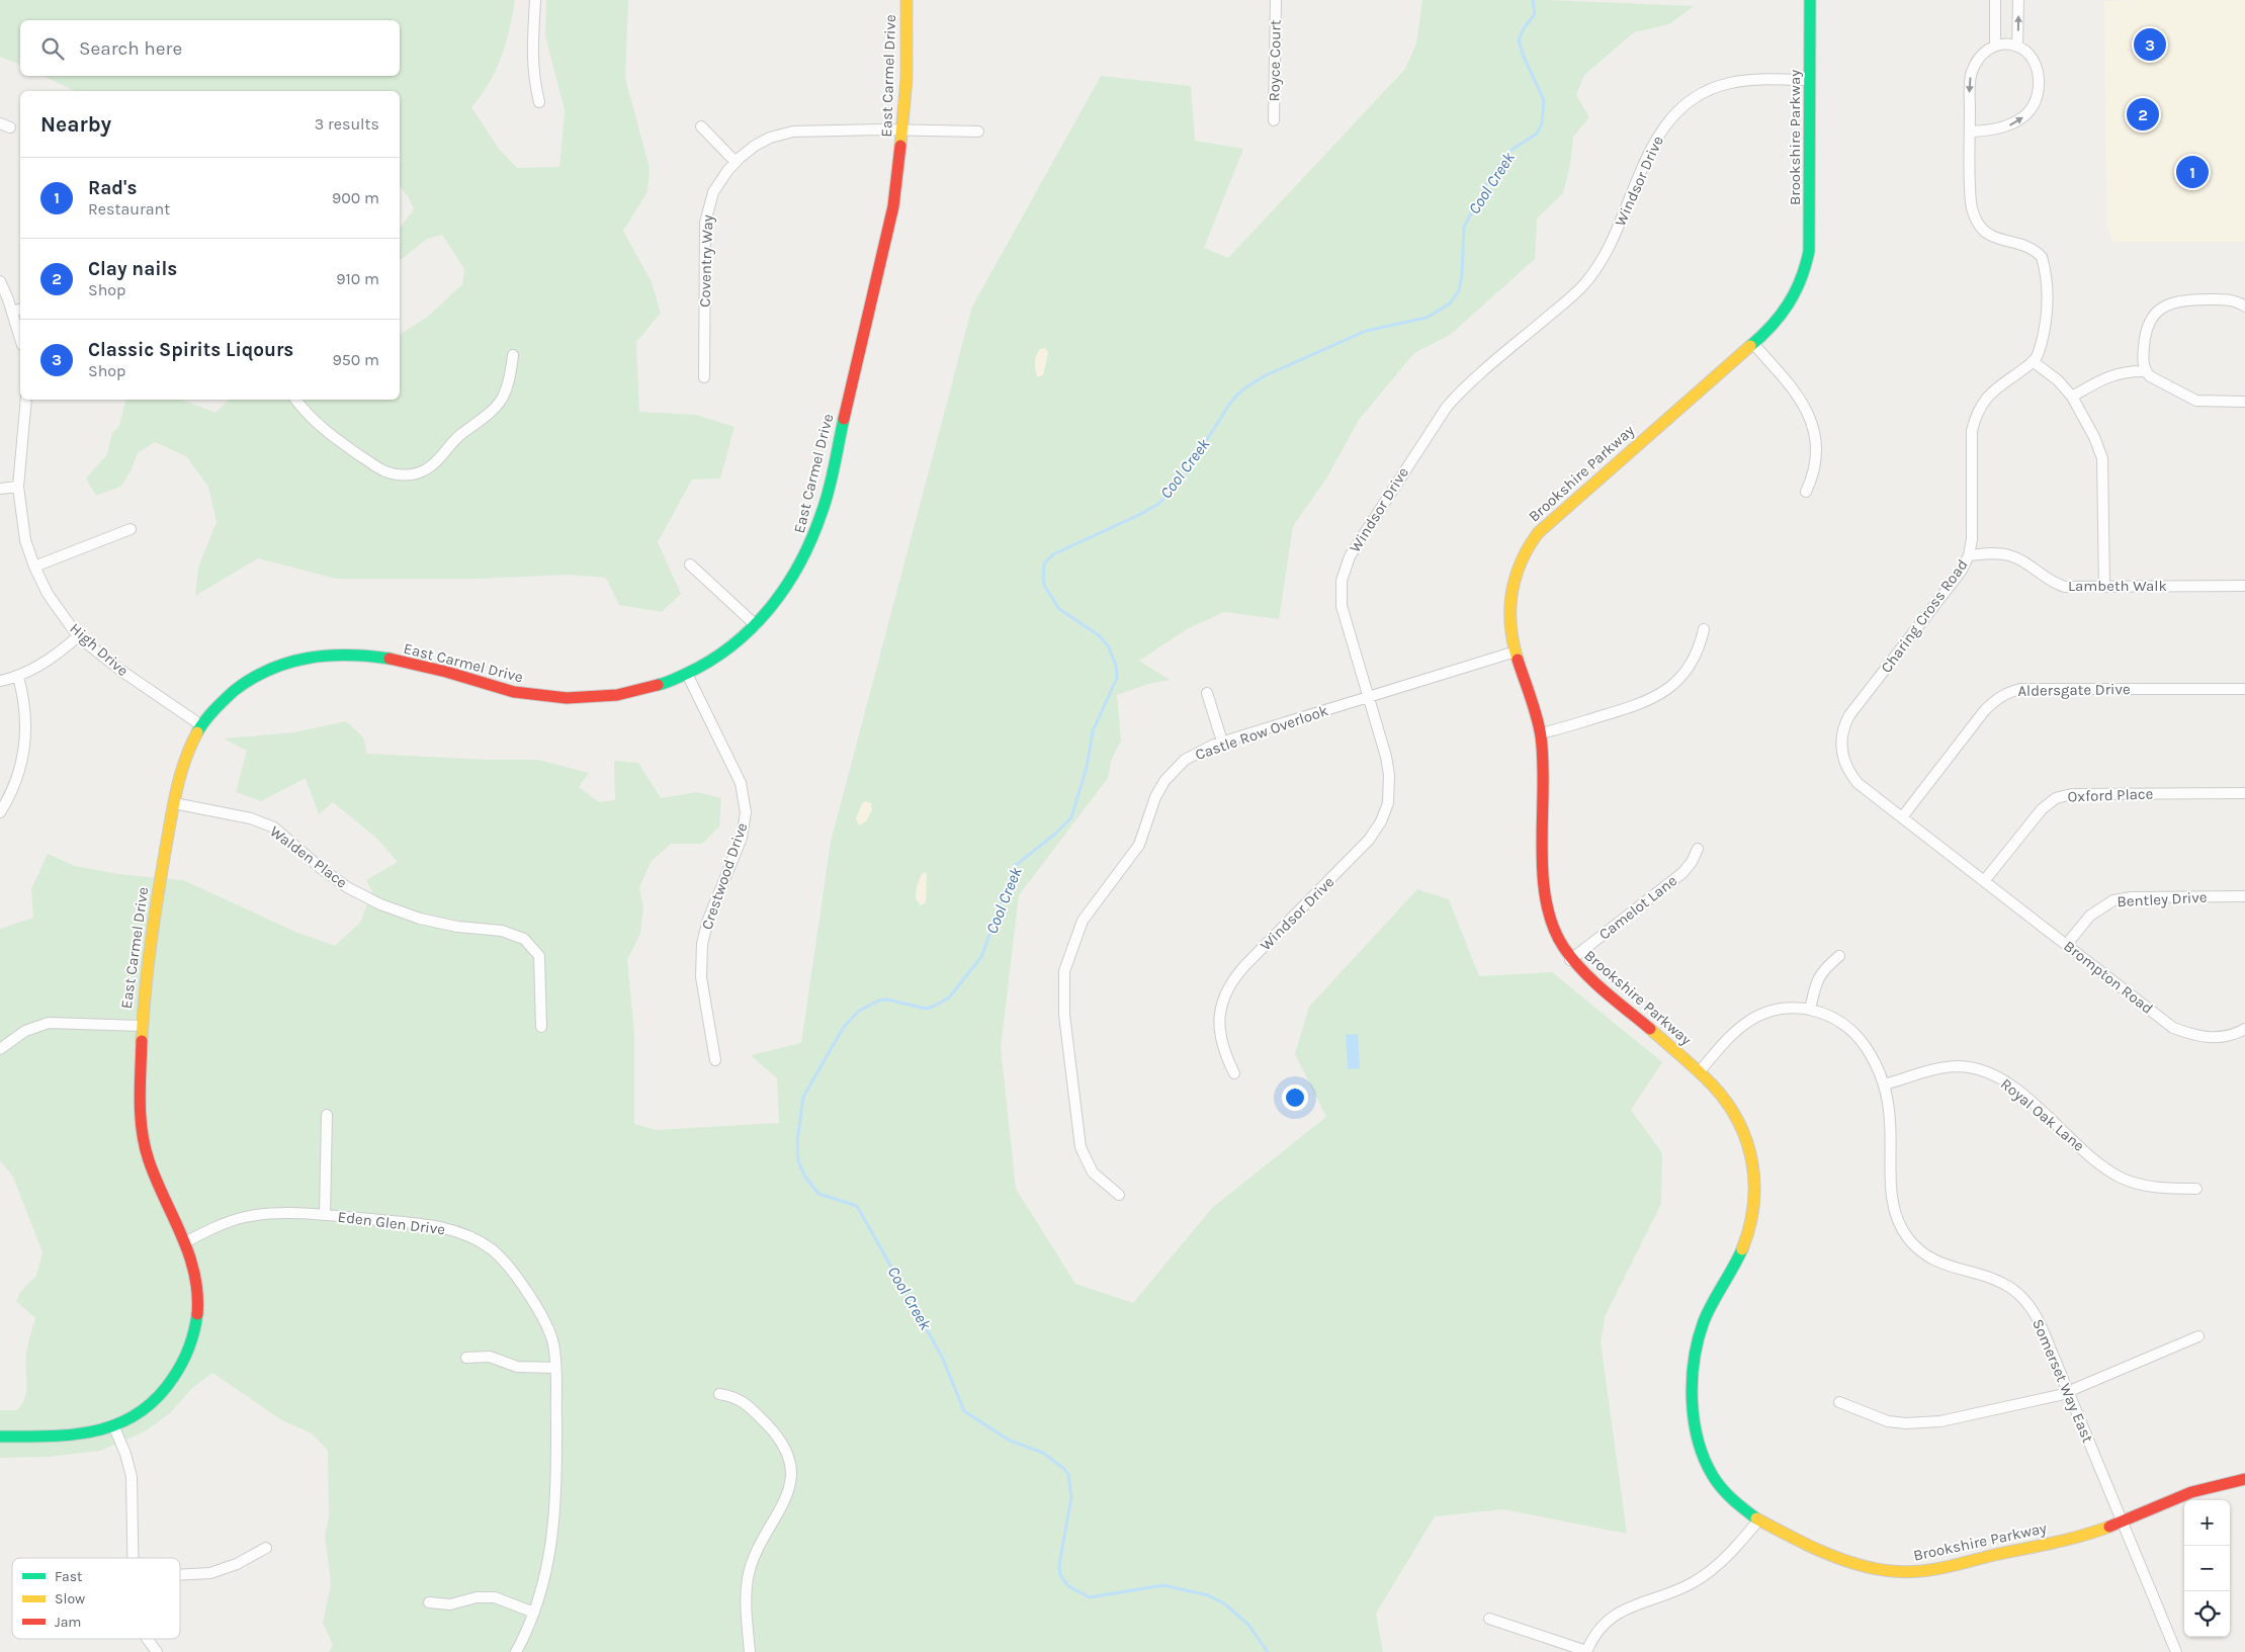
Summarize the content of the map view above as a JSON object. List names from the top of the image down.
{
  "streets": {
    "street": [
      "Royce Court",
      "East Carmel Drive",
      "Brookshire Parkway",
      "Windsor Drive",
      "Coventry Way",
      "Lambeth Walk",
      "Charing Cross Road",
      "High Drive",
      "Aldersgate Drive",
      "Castle Row Overlook",
      "Oxford Place",
      "Walden Place",
      "Crestwood Drive",
      "Bentley Drive",
      "Camelot Lane",
      "Brompton Road",
      "Royal Oak Lane",
      "Eden Glen Drive",
      "Somerset Way East"
    ]
  },
  "crossings": [
    ["East Carmel Drive", "Coventry Way"],
    ["East Carmel Drive", "High Drive"],
    ["East Carmel Drive", "Walden Place"],
    ["East Carmel Drive", "Crestwood Drive"],
    ["East Carmel Drive", "Eden Glen Drive"],
    ["Brookshire Parkway", "Windsor Drive"],
    ["Brookshire Parkway", "Castle Row Overlook"],
    ["Brookshire Parkway", "Camelot Lane"],
    ["Brookshire Parkway", "Somerset Way East"],
    ["Windsor Drive", "Castle Row Overlook"],
    ["Lambeth Walk", "Charing Cross Road"],
    ["Charing Cross Road", "Aldersgate Drive"],
    ["Charing Cross Road", "Oxford Place"],
    ["Charing Cross Road", "Brompton Road"],
    ["Oxford Place", "Brompton Road"],
    ["Bentley Drive", "Brompton Road"],
    ["Royal Oak Lane", "Somerset Way East"]
  ],
  "water": ["Cool Creek"],
  "legend": ["Fast", "Slow", "Jam"],
  "page": {
    "search": "Search here",
    "pins": ["3", "2", "1"],
    "heading": ["Nearby", "3 results"],
    "list": [
      {
        "mark": "1",
        "name": "Rad's",
        "note": "Restaurant",
        "value": "900 m"
      },
      {
        "mark": "2",
        "name": "Clay nails",
        "note": "Shop",
        "value": "910 m"
      },
      {
        "mark": "3",
        "name": "Classic Spirits Liqours",
        "note": "Shop",
        "value": "950 m"
      }
    ],
    "map_buttons": ["+", "−"]
  }
}
